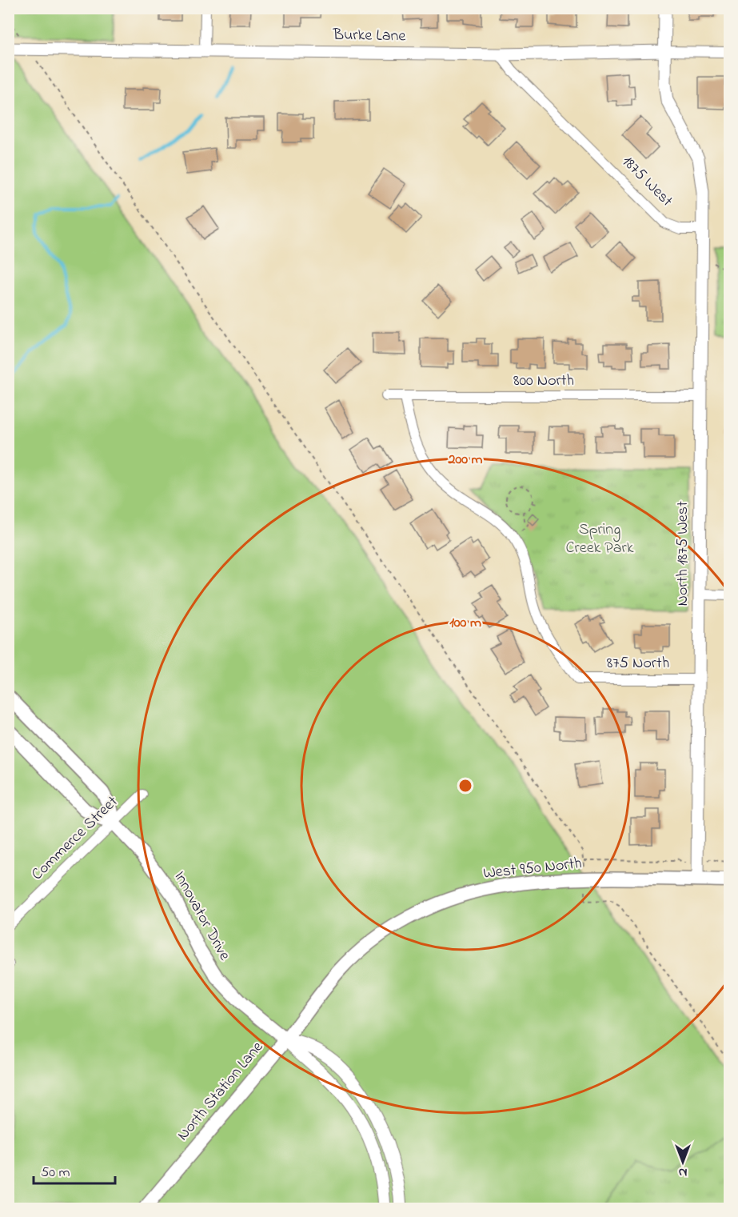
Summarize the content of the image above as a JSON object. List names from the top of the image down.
{
  "streets": {
    "main road": ["West 950 North", "Innovator Drive", "North Station Lane"],
    "street": [
      "Burke Lane",
      "1875 West",
      "800 North",
      "North 1875 West",
      "875 North",
      "Commerce Street"
    ]
  },
  "crossings": [
    ["Burke Lane", "1875 West"],
    ["1875 West", "North 1875 West"],
    ["800 North", "North 1875 West"],
    ["800 North", "875 North"],
    ["North 1875 West", "875 North"],
    ["North 1875 West", "West 950 North"],
    ["Commerce Street", "Innovator Drive"],
    ["West 950 North", "Innovator Drive"],
    ["West 950 North", "North Station Lane"],
    ["Innovator Drive", "North Station Lane"]
  ],
  "parks": ["Spring Creek Park"],
  "scale_bar": "50 m",
  "north": "bottom",
  "rings": ["200 m", "100 m"]
}
